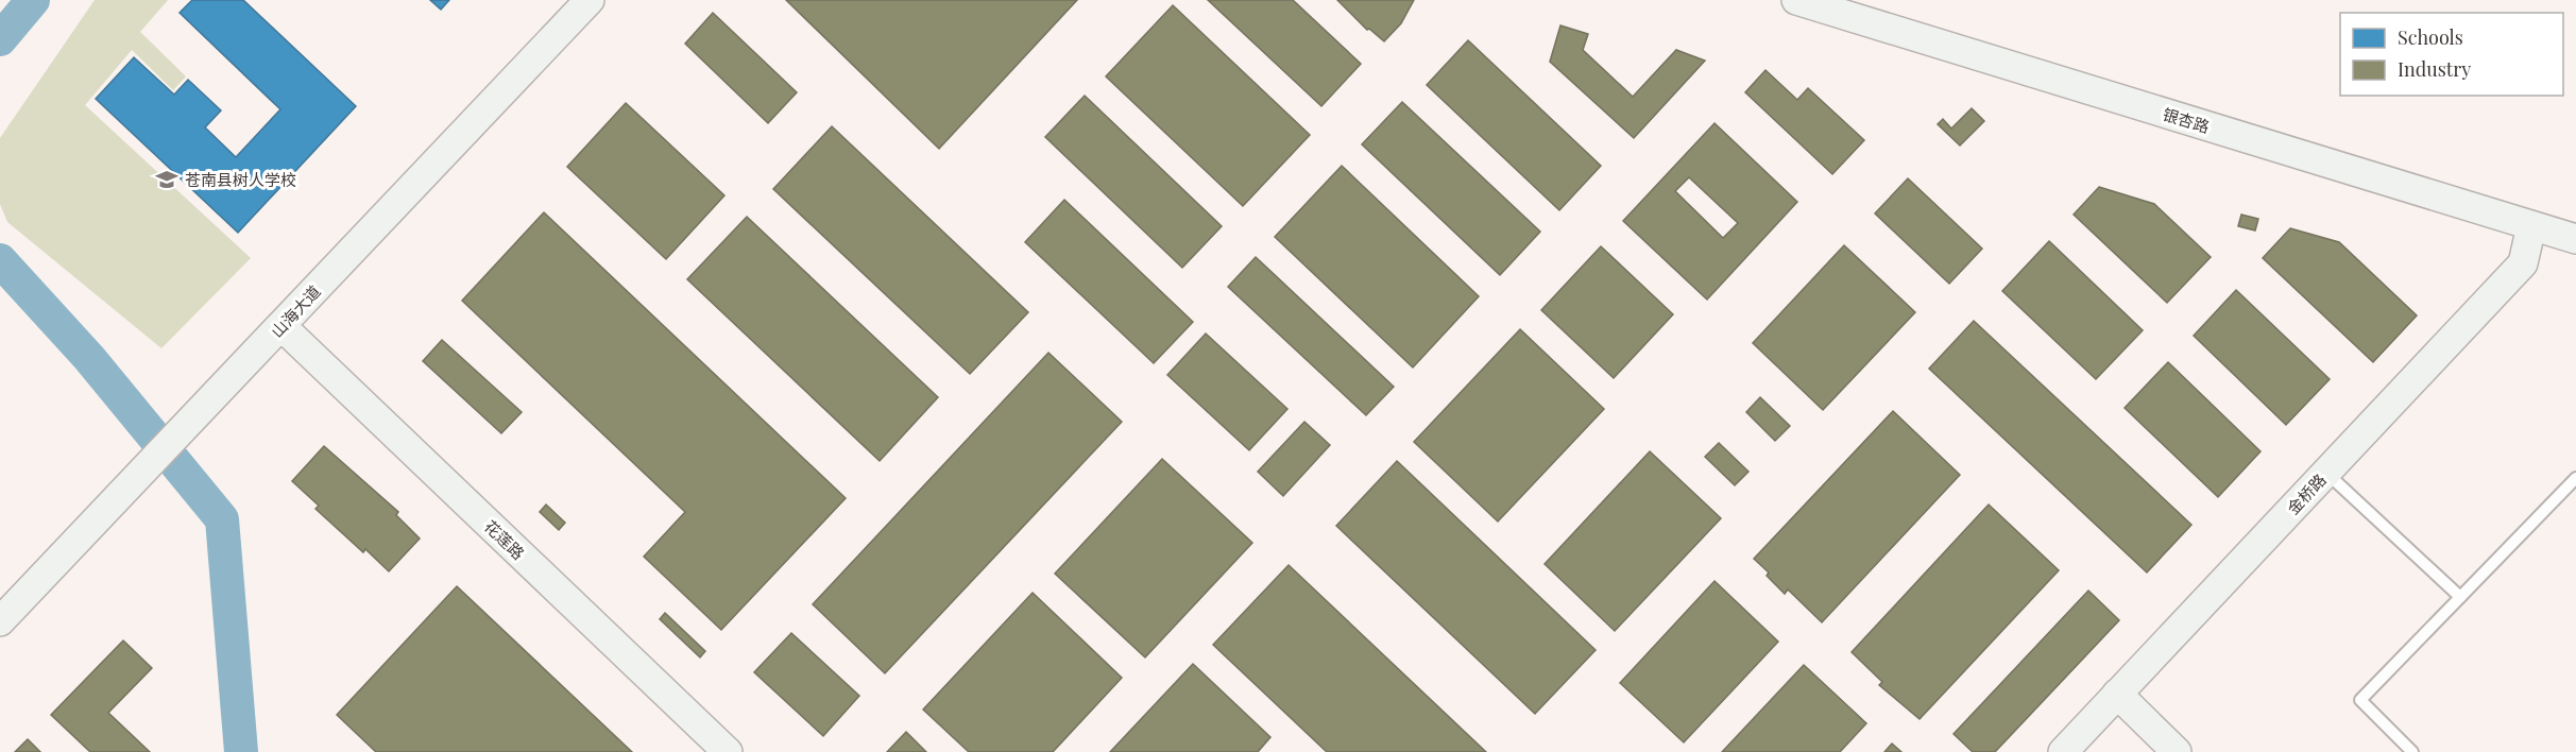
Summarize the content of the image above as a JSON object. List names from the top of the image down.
{
  "streets": {
    "street": [
      "银杏路",
      "山海大道",
      "金桥路",
      "花莲路"
    ]
  },
  "crossings": [
    ["银杏路", "金桥路"],
    ["山海大道", "花莲路"]
  ],
  "places": {
    "school or university": ["苍南县树人学校"]
  },
  "legend": ["Schools", "Industry"]
}
